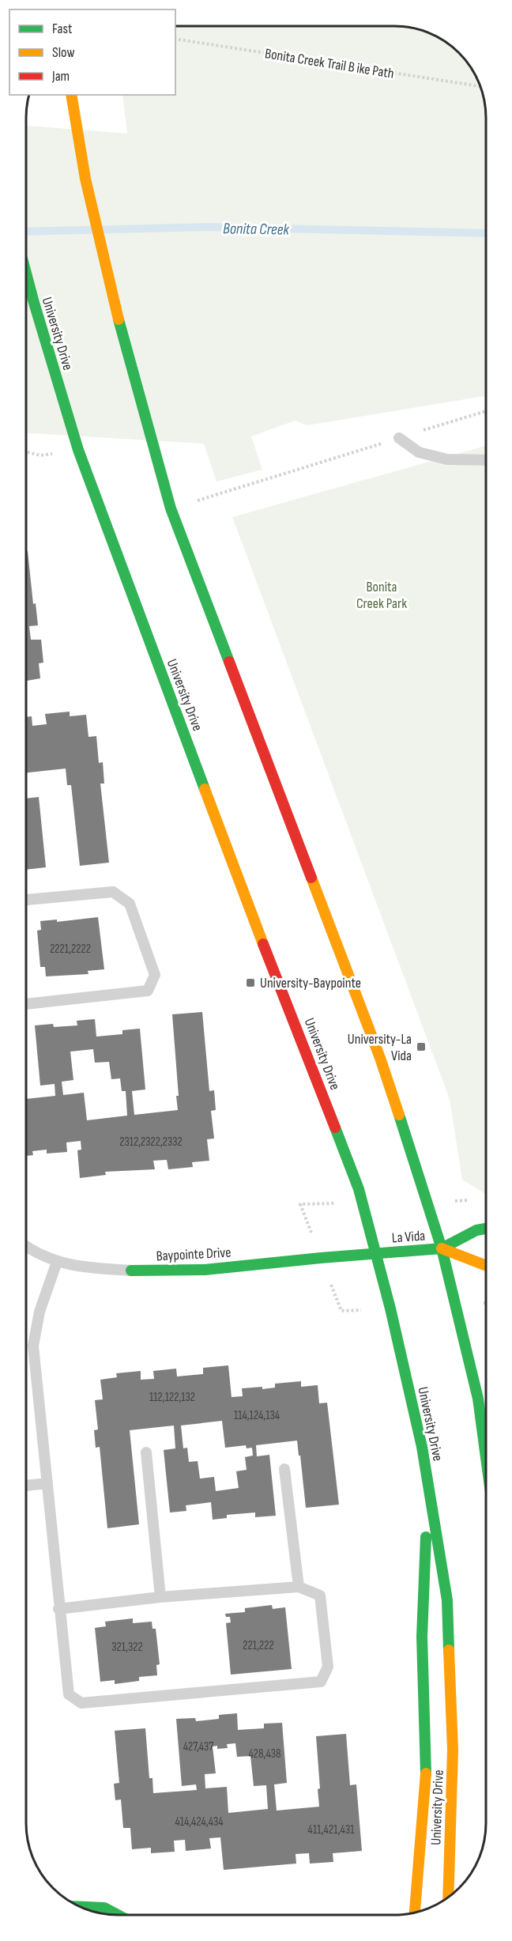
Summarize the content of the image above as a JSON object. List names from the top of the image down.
{
  "streets": {
    "main road": ["University Drive", "La Vida", "Baypointe Drive"],
    "path": ["Bonita Creek Trail B ike Path"]
  },
  "crossings": [
    ["University Drive", "La Vida"],
    ["University Drive", "Baypointe Drive"],
    ["La Vida", "Baypointe Drive"]
  ],
  "water": ["Bonita Creek"],
  "parks": ["Bonita Creek Park"],
  "places": {
    "transit": ["University-Baypointe", "University-La Vida"]
  },
  "house_numbers": [
    "2221,2222",
    "2312,2322,2332",
    "112,122,132",
    "114,124,134",
    "221,222",
    "321,322",
    "427,437",
    "428,438",
    "414,424,434",
    "411,421,431"
  ],
  "legend": ["Fast", "Slow", "Jam"]
}
